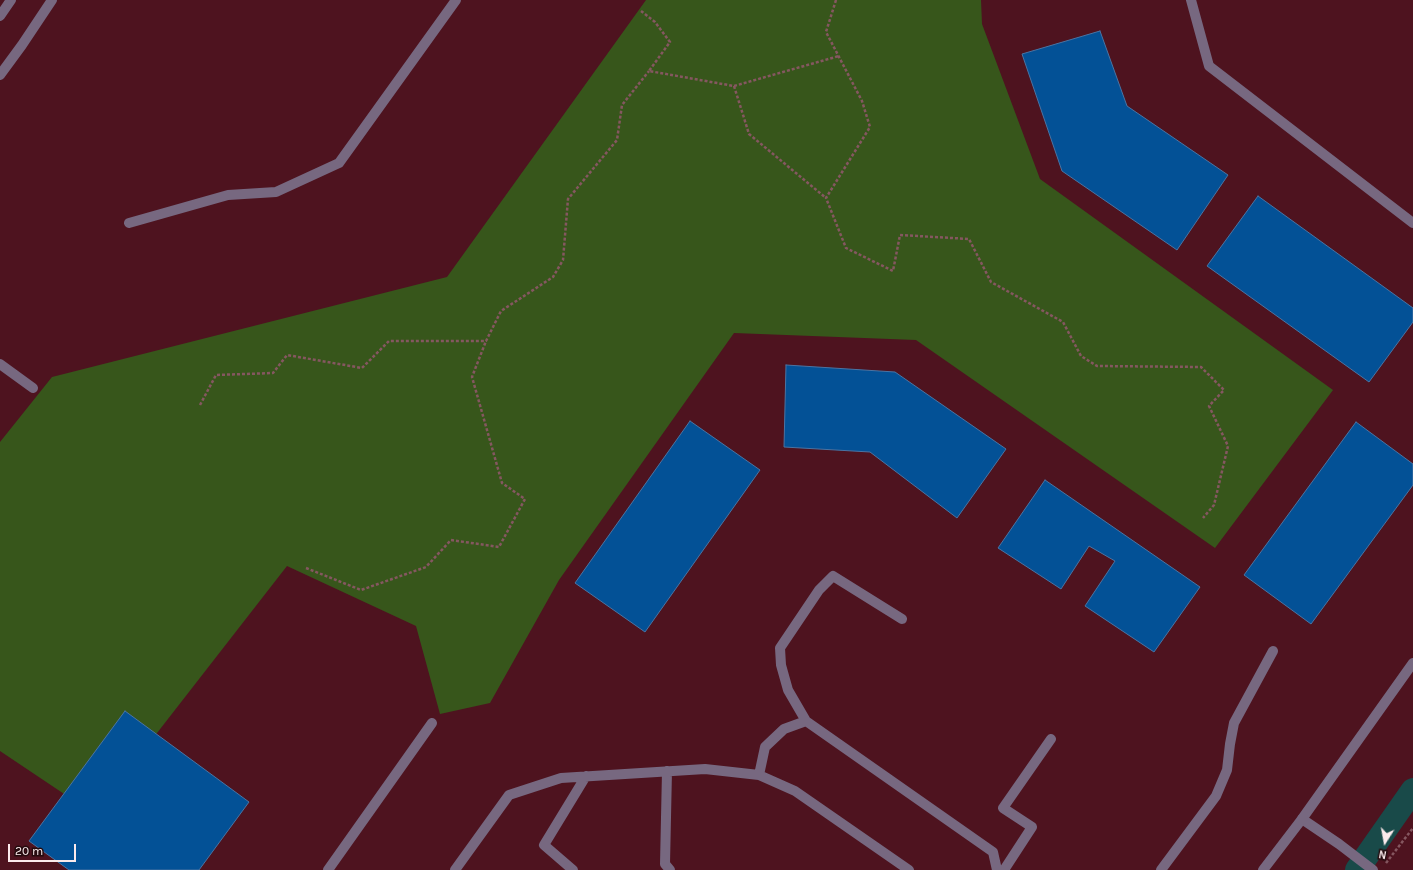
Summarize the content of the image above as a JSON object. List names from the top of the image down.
{
  "scale_bar": "20 m",
  "north": "bottom"
}
